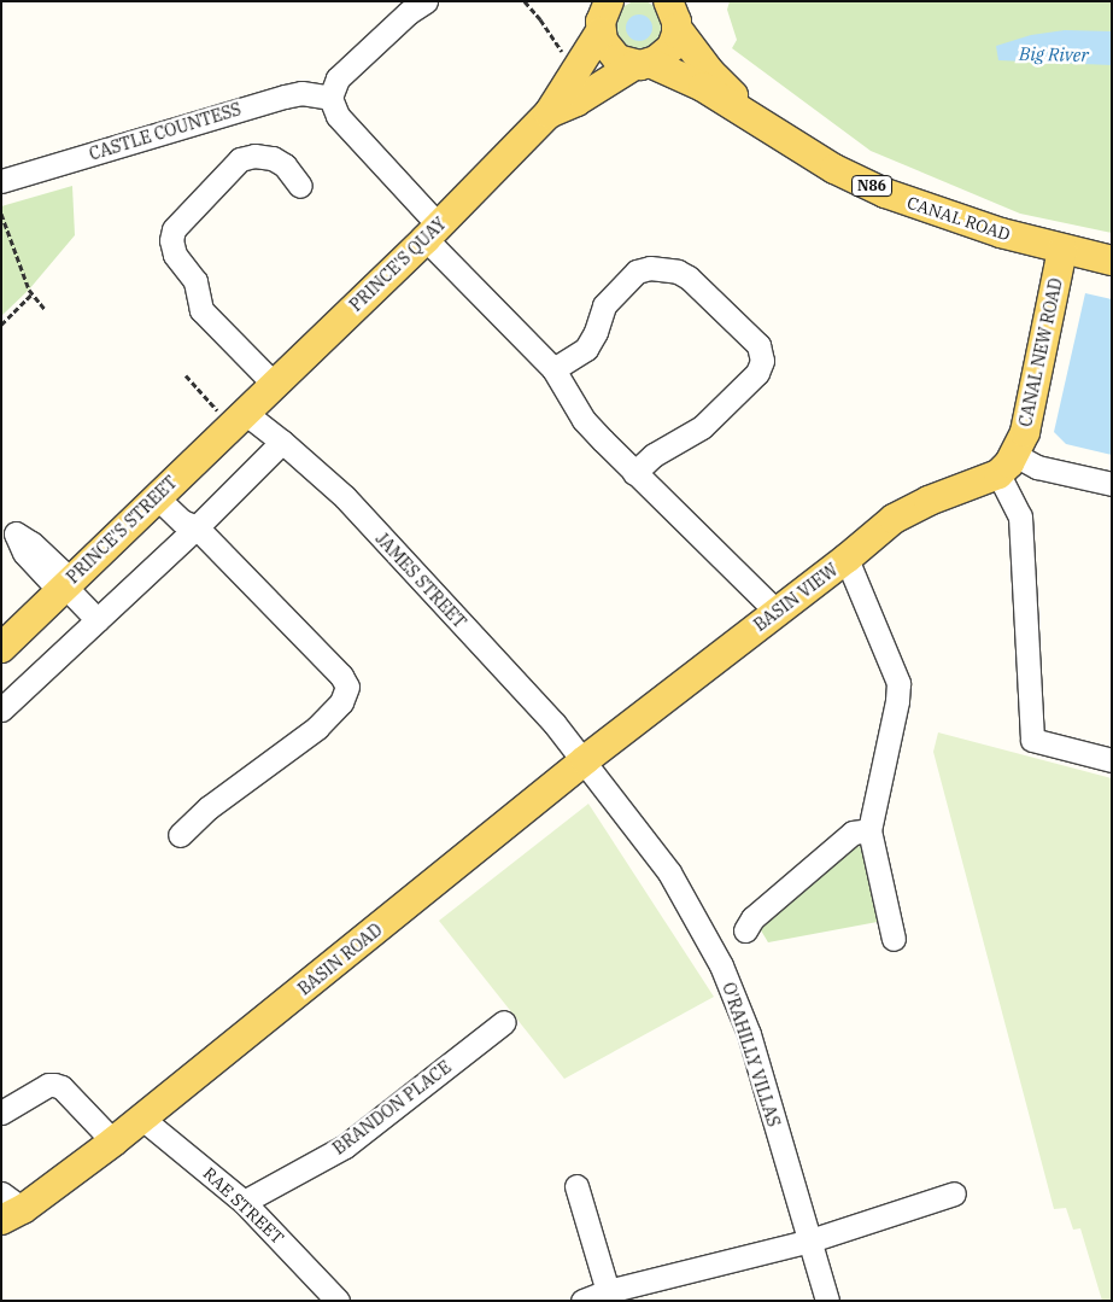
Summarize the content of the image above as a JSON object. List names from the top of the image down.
{
  "streets": {
    "main road": [
      "N86",
      "CANAL ROAD",
      "PRINCE'S QUAY",
      "CANAL NEW ROAD",
      "PRINCE'S STREET",
      "BASIN VIEW",
      "BASIN ROAD"
    ],
    "street": [
      "CASTLE COUNTESS",
      "JAMES STREET",
      "O'RAHILLY VILLAS",
      "BRANDON PLACE",
      "RAE STREET"
    ]
  },
  "crossings": [
    ["N86", "CANAL ROAD"],
    ["N86", "PRINCE'S QUAY"],
    ["CANAL ROAD", "CANAL NEW ROAD"],
    ["PRINCE'S QUAY", "PRINCE'S STREET"],
    ["PRINCE'S QUAY", "JAMES STREET"],
    ["CANAL NEW ROAD", "BASIN VIEW"],
    ["PRINCE'S STREET", "JAMES STREET"],
    ["JAMES STREET", "BASIN VIEW"],
    ["JAMES STREET", "BASIN ROAD"],
    ["JAMES STREET", "O'RAHILLY VILLAS"],
    ["BASIN VIEW", "BASIN ROAD"],
    ["BASIN VIEW", "O'RAHILLY VILLAS"],
    ["BASIN ROAD", "O'RAHILLY VILLAS"],
    ["BASIN ROAD", "RAE STREET"],
    ["BRANDON PLACE", "RAE STREET"]
  ],
  "water": ["Big River"]
}
